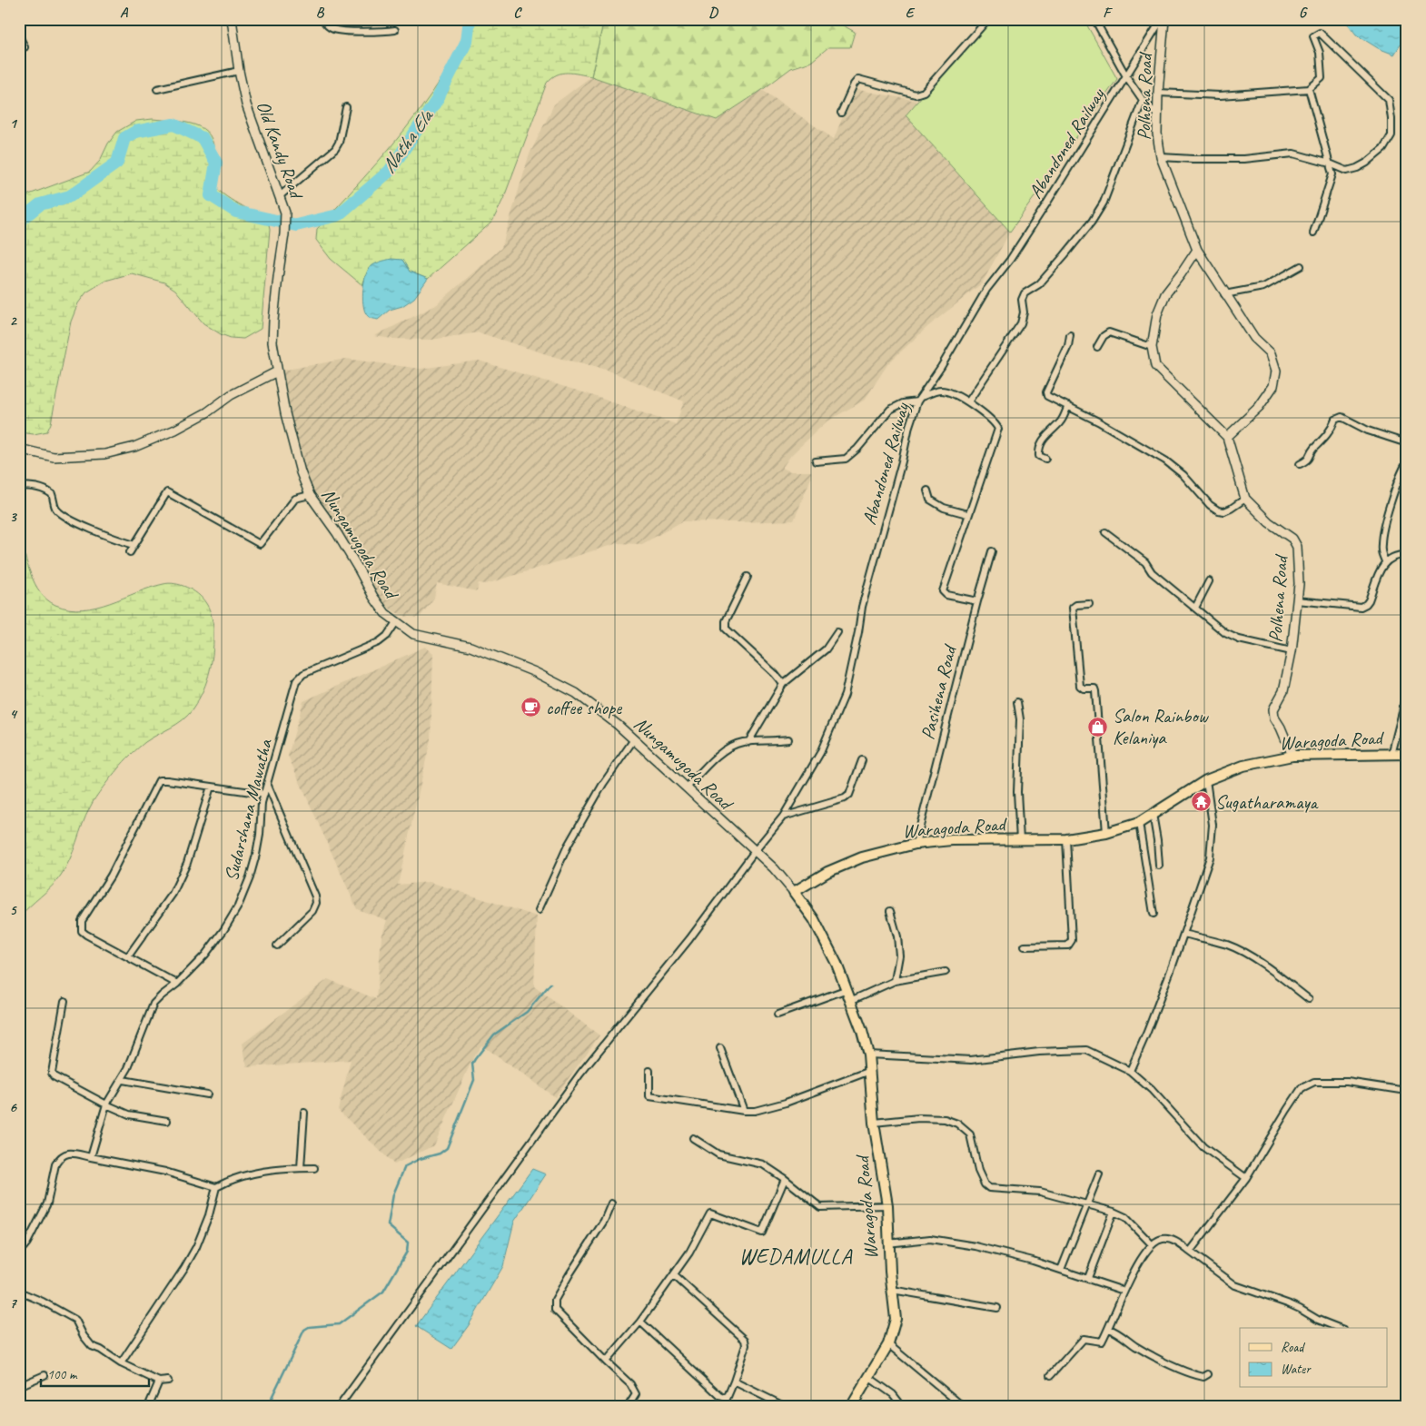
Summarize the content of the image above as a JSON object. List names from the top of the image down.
{
  "streets": {
    "main road": ["Waragoda Road"],
    "street": [
      "Polhena Road",
      "Abandoned Railway",
      "Old Kandy Road",
      "Nungamugoda Road",
      "Pasihena Road",
      "Sudarshana Mawatha"
    ]
  },
  "crossings": [
    ["Polhena Road", "Abandoned Railway"],
    ["Polhena Road", "Waragoda Road"],
    ["Abandoned Railway", "Nungamugoda Road"],
    ["Old Kandy Road", "Nungamugoda Road"],
    ["Nungamugoda Road", "Waragoda Road"],
    ["Nungamugoda Road", "Sudarshana Mawatha"],
    ["Pasihena Road", "Waragoda Road"]
  ],
  "districts": ["WEDAMULLA"],
  "water": ["Natha Ela"],
  "places": {
    "cafe": ["coffee shope"],
    "shop": ["Salon Rainbow Kelaniya"],
    "temple": ["Sugatharamaya"]
  },
  "legend": ["Road", "Water"],
  "scale_bar": "100 m",
  "grid": {
    "columns": [
      "A",
      "B",
      "C",
      "D",
      "E",
      "F",
      "G"
    ],
    "rows": [
      "1",
      "2",
      "3",
      "4",
      "5",
      "6",
      "7"
    ]
  }
}
